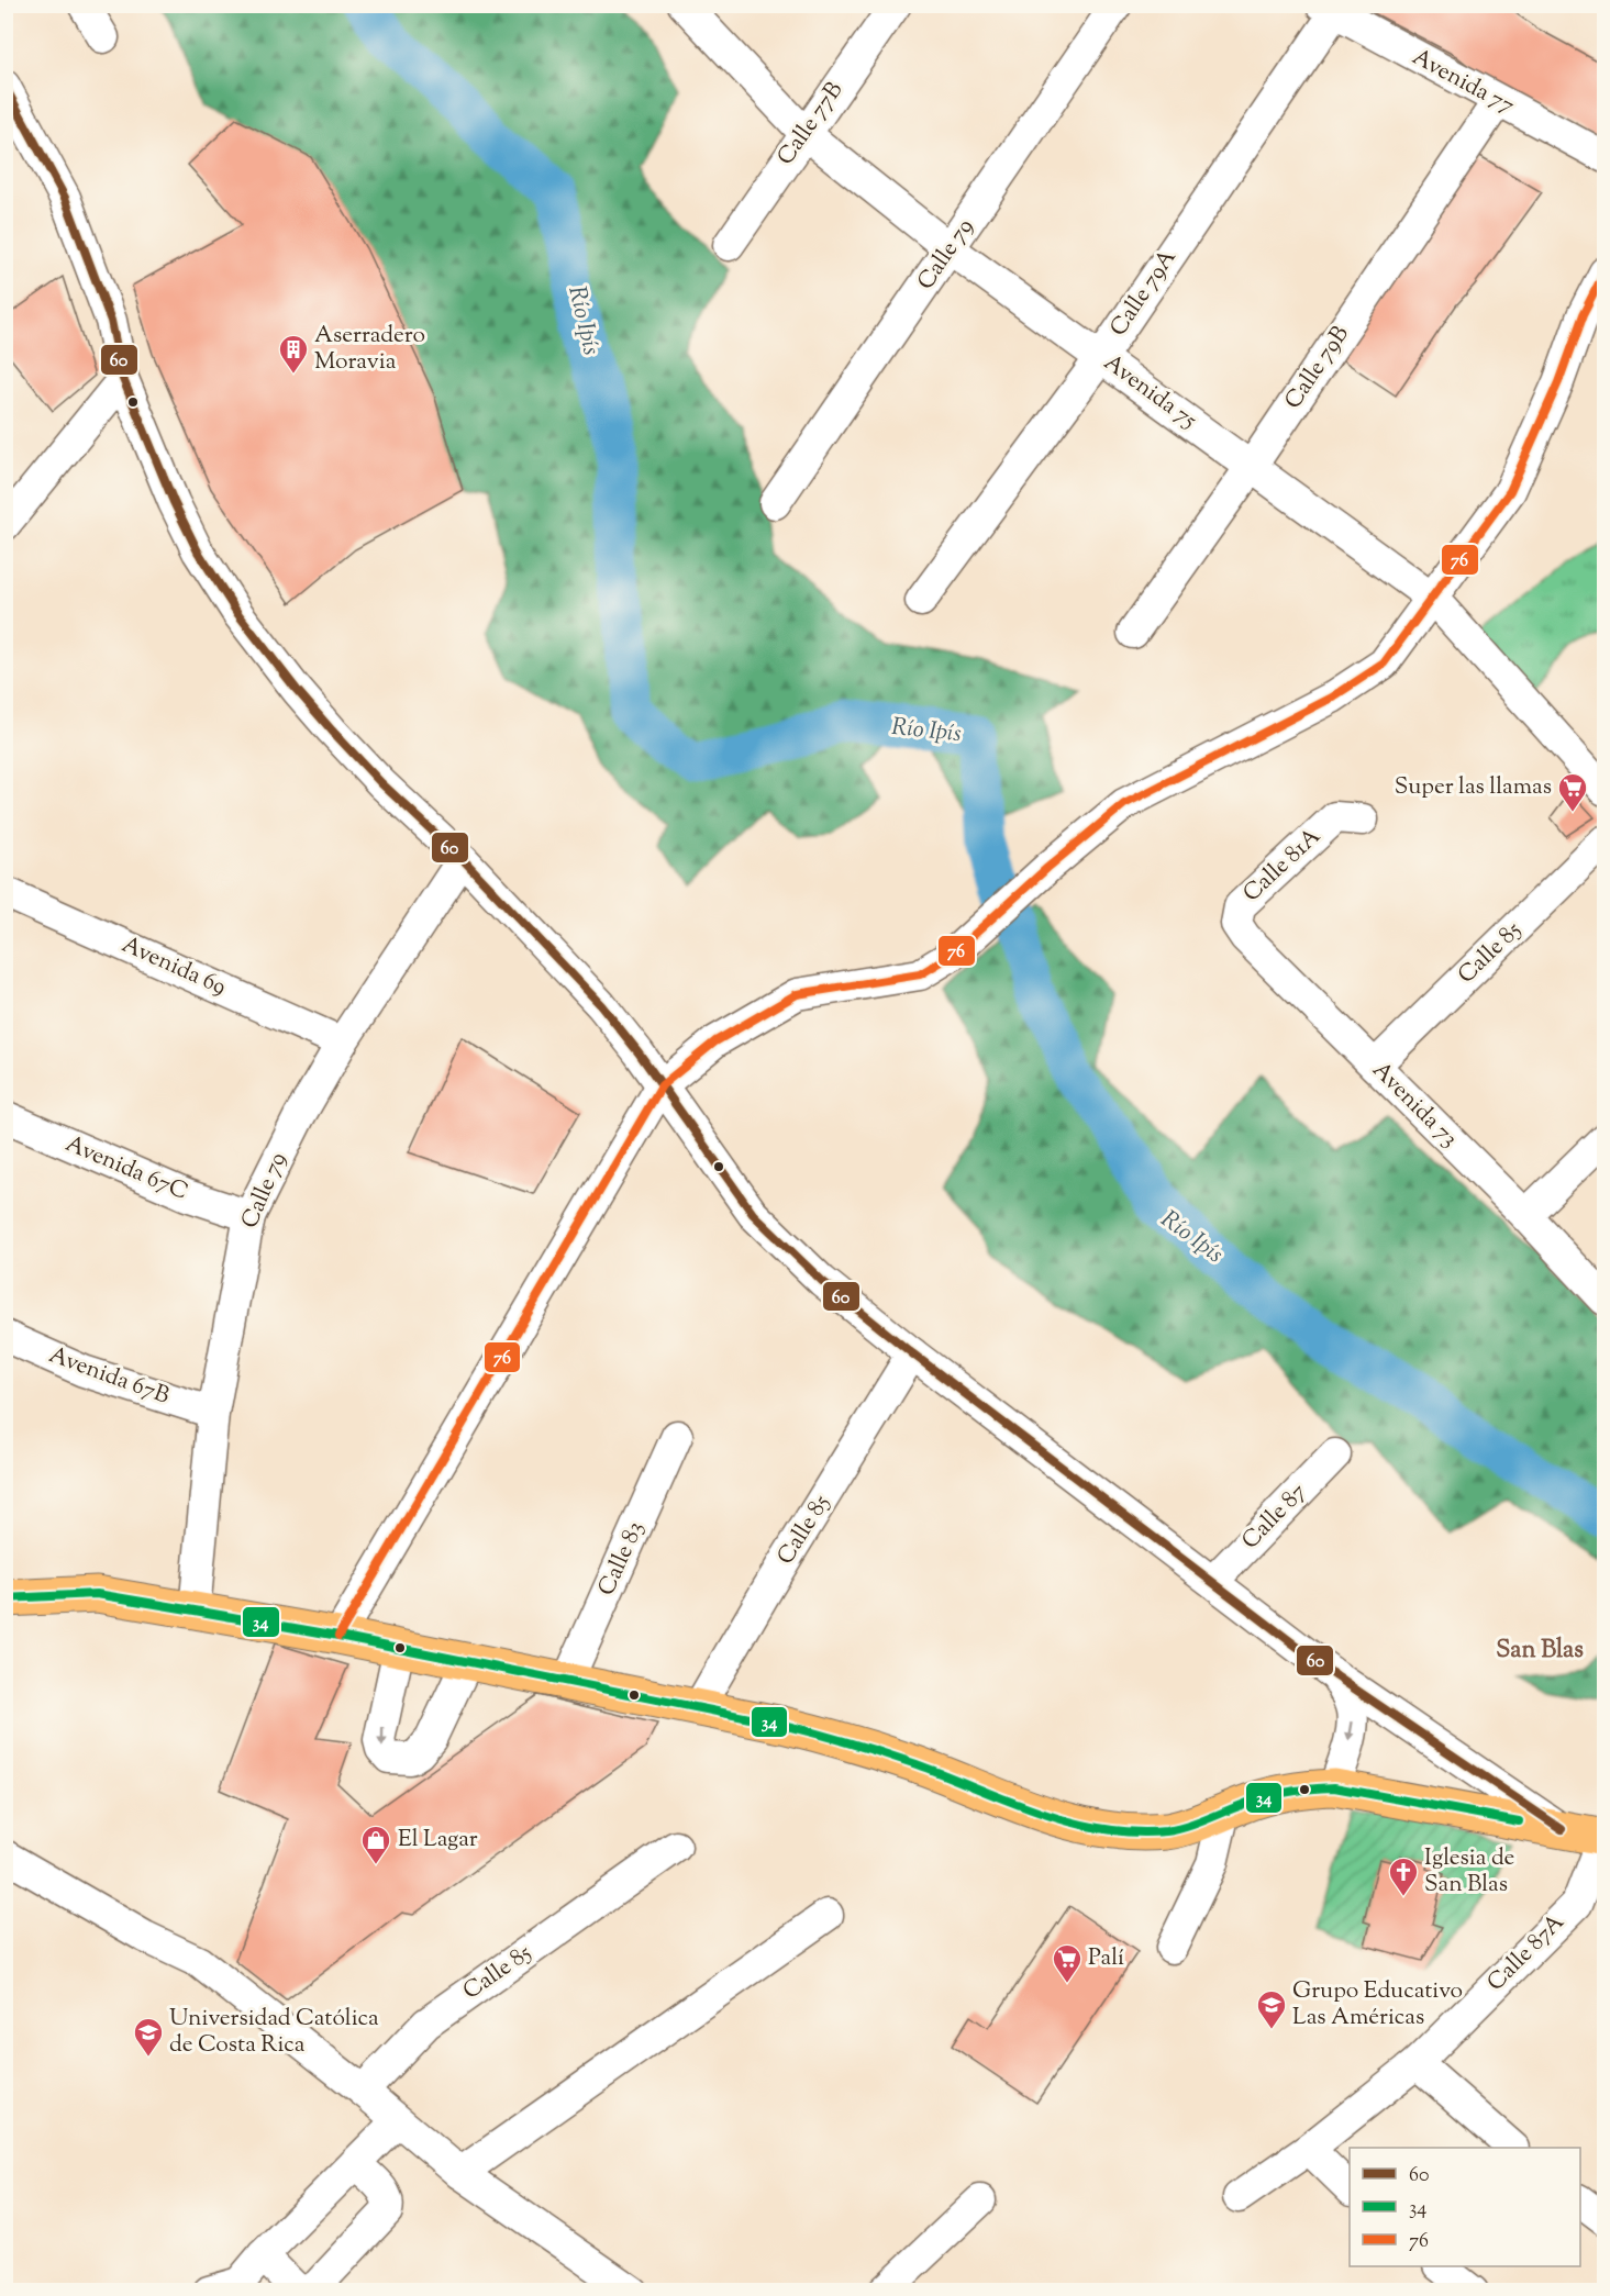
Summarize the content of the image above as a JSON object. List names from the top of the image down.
{
  "streets": {
    "street": [
      "Avenida 77",
      "Calle 77B",
      "Calle 79",
      "Calle 79A",
      "Calle 79B",
      "Avenida 75",
      "Calle 81A",
      "Calle 85",
      "Avenida 69",
      "Avenida 73",
      "Avenida 67C",
      "Avenida 67B",
      "Calle 87",
      "Calle 83",
      "Calle 87A"
    ]
  },
  "crossings": [
    ["Avenida 77", "Calle 79A"],
    ["Avenida 77", "Calle 79B"],
    ["Calle 77B", "Avenida 75"],
    ["Calle 79", "Avenida 75"],
    ["Calle 79", "Avenida 69"],
    ["Calle 79", "Avenida 67C"],
    ["Calle 79", "Avenida 67B"],
    ["Calle 79A", "Avenida 75"],
    ["Calle 79B", "Avenida 75"],
    ["Calle 81A", "Avenida 73"],
    ["Calle 85", "Avenida 73"]
  ],
  "districts": ["San Blas"],
  "water": ["Río Ipís"],
  "places": {
    "building": ["Aserradero Moravia"],
    "supermarket": ["Super las llamas", "Palí"],
    "shop": ["El Lagar"],
    "church": ["Iglesia de San Blas"],
    "school or university": ["Grupo Educativo Las Américas", "Universidad Católica de Costa Rica"]
  },
  "lines": ["transit line 60", "transit line 76", "transit line 34"],
  "legend": ["60", "34", "76"]
}
